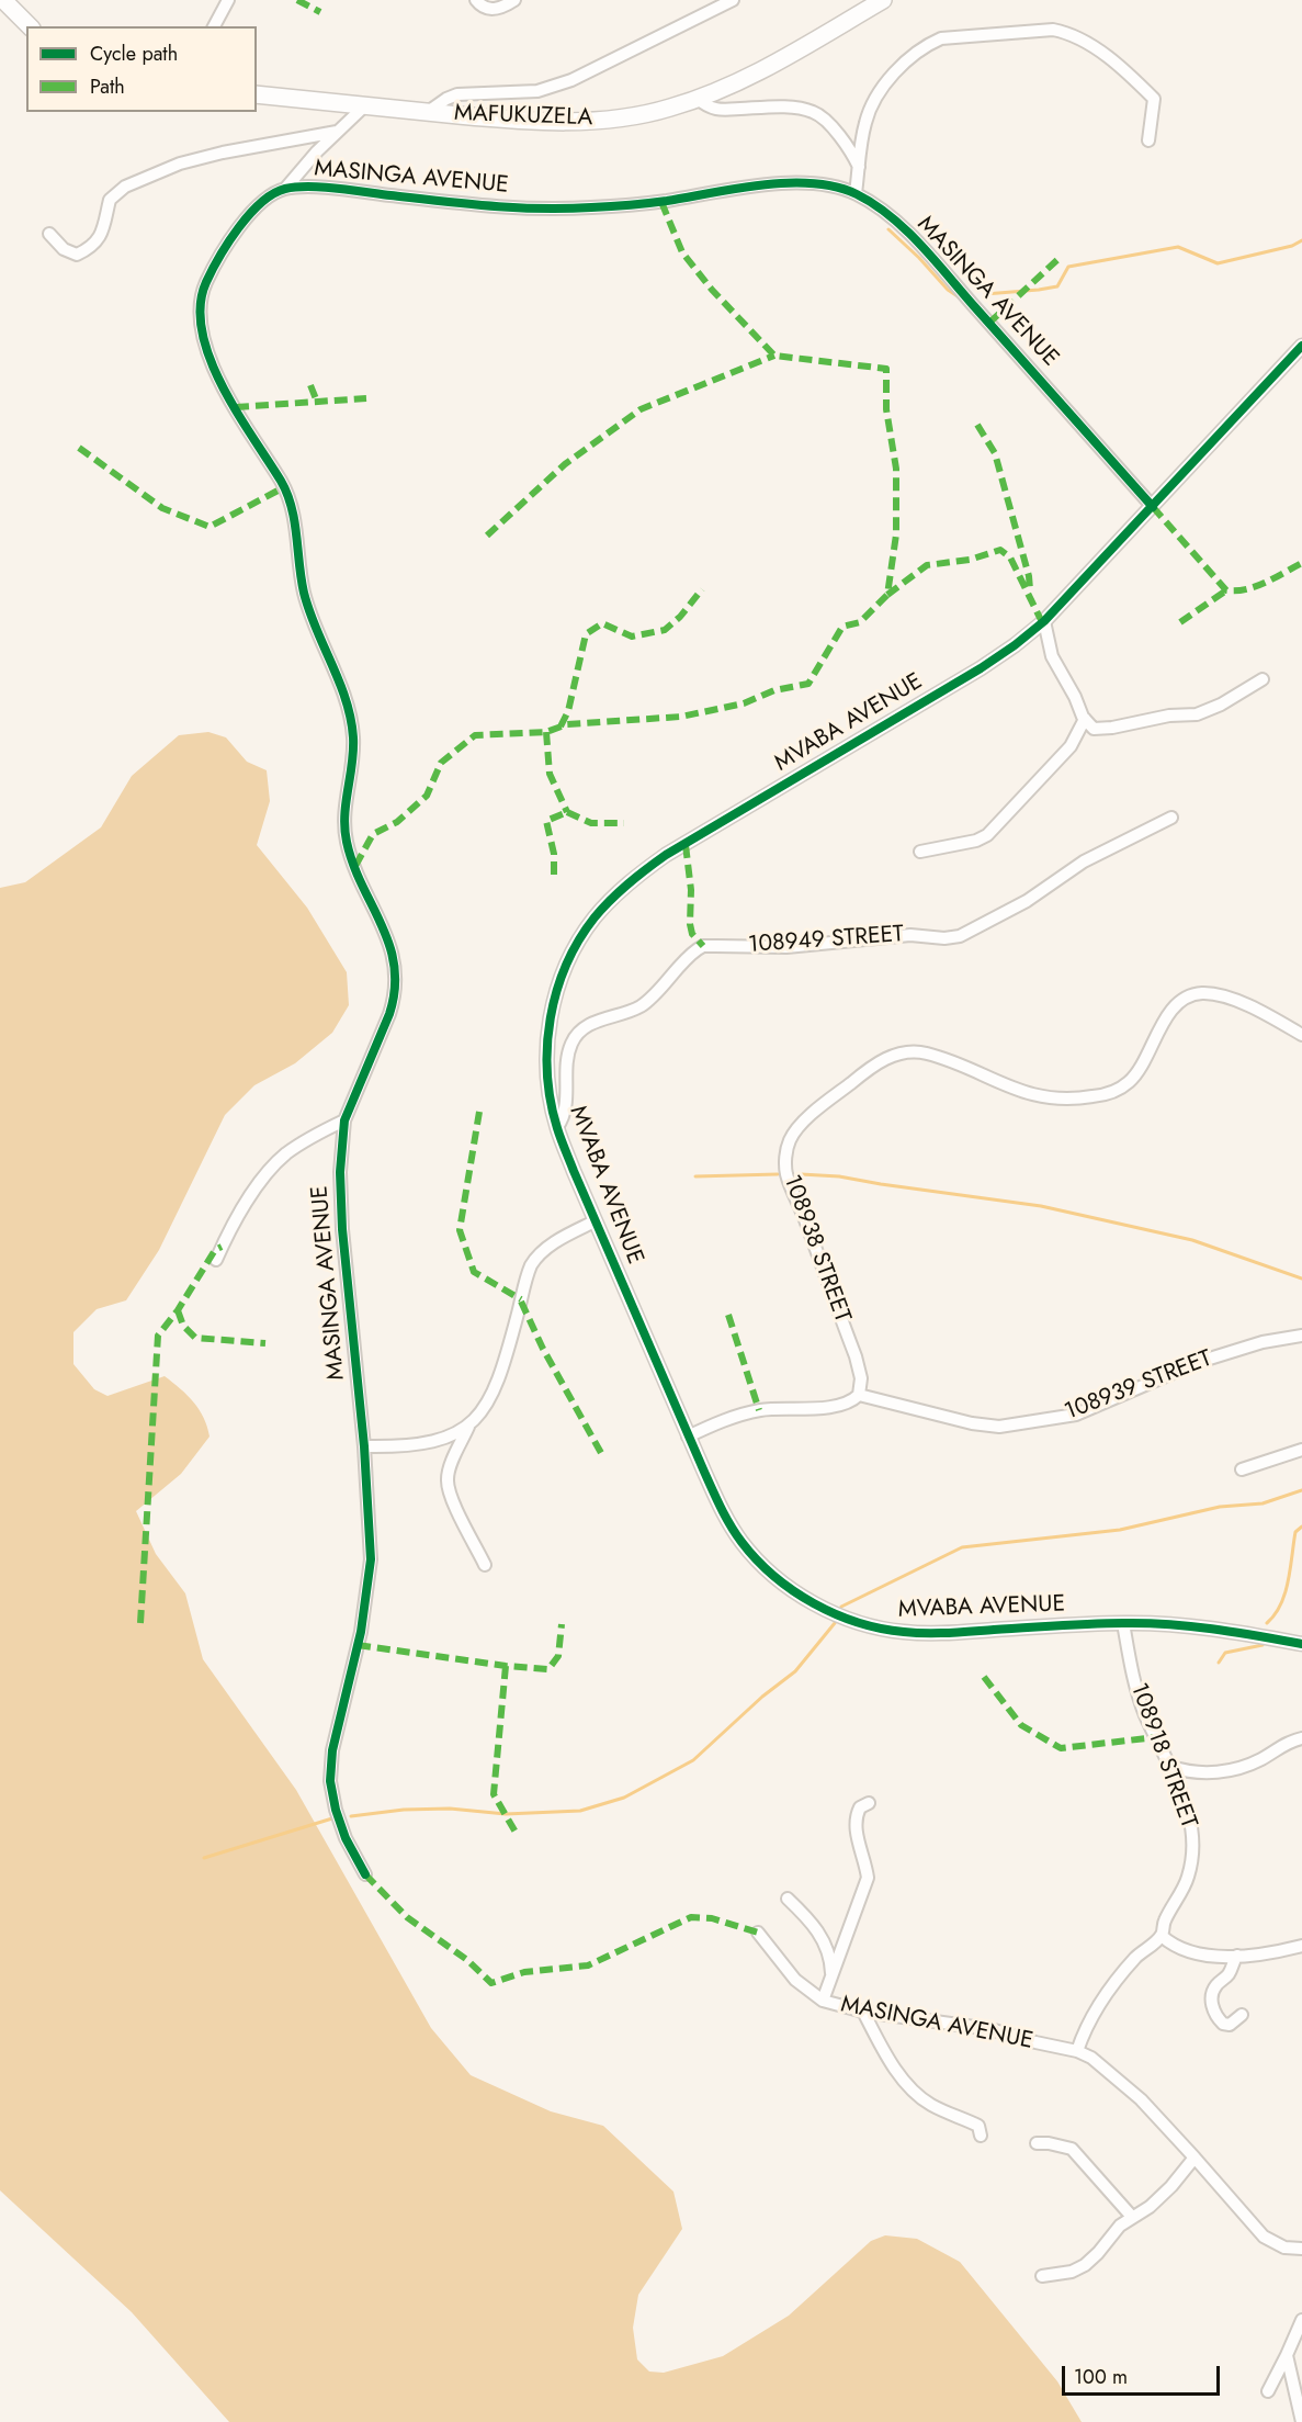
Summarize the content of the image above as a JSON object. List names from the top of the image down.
{
  "streets": {
    "main road": ["MAFUKUZELA"],
    "street": [
      "MASINGA AVENUE",
      "MVABA AVENUE",
      "108949 STREET",
      "108938 STREET",
      "108939 STREET",
      "108918 STREET"
    ]
  },
  "crossings": [
    ["MASINGA AVENUE", "MVABA AVENUE"],
    ["MASINGA AVENUE", "108918 STREET"],
    ["MVABA AVENUE", "108949 STREET"],
    ["MVABA AVENUE", "108918 STREET"],
    ["108938 STREET", "108939 STREET"]
  ],
  "legend": ["Cycle path", "Path"],
  "scale_bar": "100 m"
}
